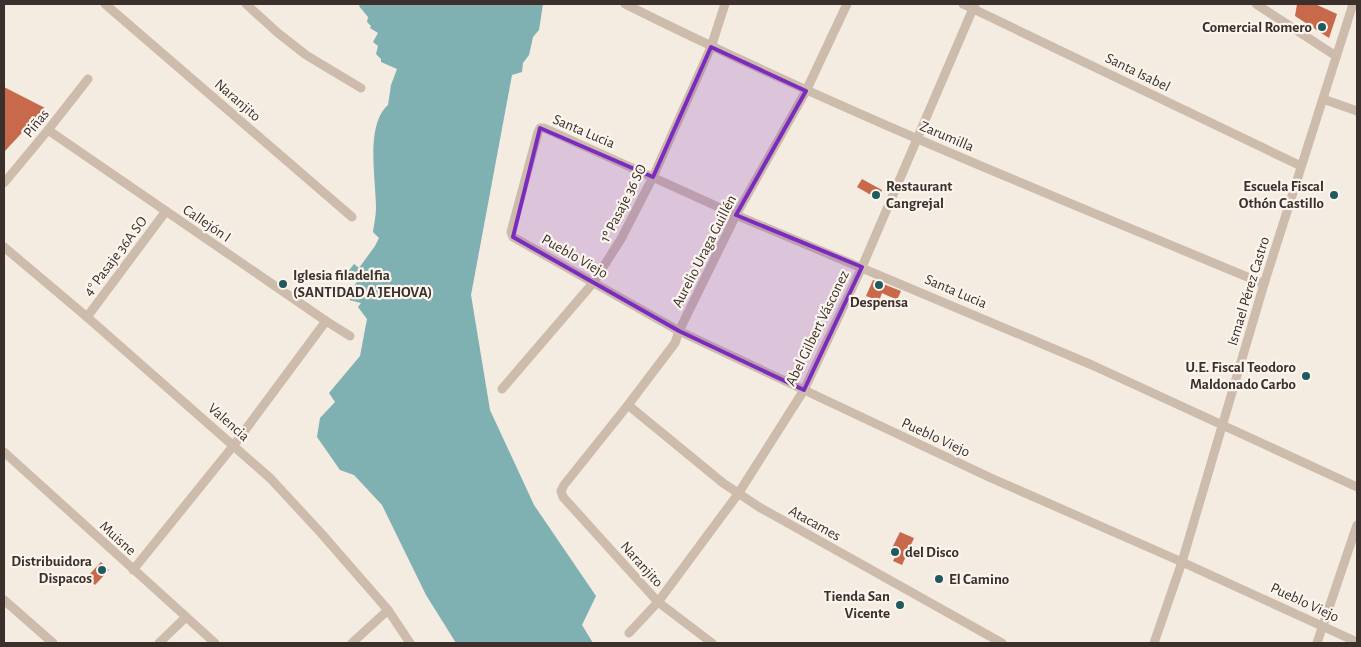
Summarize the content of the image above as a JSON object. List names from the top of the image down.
{
  "streets": {
    "street": [
      "Santa Isabel",
      "Naranjito",
      "Piñas",
      "Santa Lucia",
      "Zarumilla",
      "1º Pasaje 36 SO",
      "Callejón I",
      "Aurelio Uraga Guillén",
      "4° Pasaje 36A SO",
      "Pueblo Viejo",
      "Ismael Pérez Castro",
      "Abel Gilbert Vásconez",
      "Valencia",
      "Atacames",
      "Muisne"
    ]
  },
  "crossings": [
    ["Santa Isabel", "Ismael Pérez Castro"],
    ["Santa Isabel", "Abel Gilbert Vásconez"],
    ["Naranjito", "Aurelio Uraga Guillén"],
    ["Naranjito", "Abel Gilbert Vásconez"],
    ["Piñas", "Callejón I"],
    ["Santa Lucia", "1º Pasaje 36 SO"],
    ["Santa Lucia", "Aurelio Uraga Guillén"],
    ["Santa Lucia", "Pueblo Viejo"],
    ["Santa Lucia", "Ismael Pérez Castro"],
    ["Santa Lucia", "Abel Gilbert Vásconez"],
    ["Zarumilla", "1º Pasaje 36 SO"],
    ["Zarumilla", "Aurelio Uraga Guillén"],
    ["Zarumilla", "Ismael Pérez Castro"],
    ["Zarumilla", "Abel Gilbert Vásconez"],
    ["1º Pasaje 36 SO", "Pueblo Viejo"],
    ["Callejón I", "4° Pasaje 36A SO"],
    ["Aurelio Uraga Guillén", "Pueblo Viejo"],
    ["Aurelio Uraga Guillén", "Atacames"],
    ["4° Pasaje 36A SO", "Valencia"],
    ["Pueblo Viejo", "Ismael Pérez Castro"],
    ["Pueblo Viejo", "Abel Gilbert Vásconez"],
    ["Abel Gilbert Vásconez", "Atacames"]
  ],
  "places": [
    "Comercial Romero",
    "Restaurant Cangrejal",
    "Escuela Fiscal Othón Castillo",
    "Iglesia filadelfia (SANTIDAD A JEHOVA)",
    "Despensa",
    "U.E. Fiscal Teodoro Maldonado Carbo",
    "del Disco",
    "Distribuidora Dispacos",
    "El Camino",
    "Tienda San Vicente"
  ]
}
